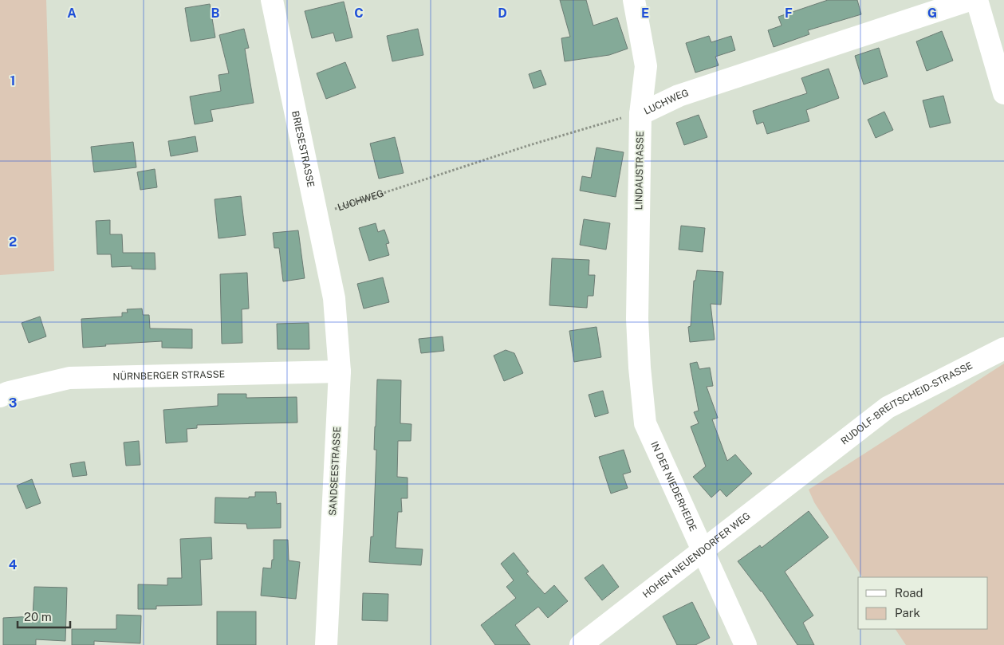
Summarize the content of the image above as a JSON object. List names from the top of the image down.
{
  "streets": {
    "street": [
      "LUCHWEG",
      "BRIESESTRASSE",
      "LINDAUSTRASSE",
      "NÜRNBERGER STRASSE",
      "RUDOLF-BREITSCHEID-STRASSE",
      "SANDSEESTRASSE",
      "IN DER NIEDERHEIDE",
      "HOHEN NEUENDORFER WEG"
    ]
  },
  "crossings": [
    ["LUCHWEG", "BRIESESTRASSE"],
    ["LUCHWEG", "LINDAUSTRASSE"],
    ["BRIESESTRASSE", "SANDSEESTRASSE"],
    ["LINDAUSTRASSE", "IN DER NIEDERHEIDE"],
    ["NÜRNBERGER STRASSE", "SANDSEESTRASSE"],
    ["RUDOLF-BREITSCHEID-STRASSE", "HOHEN NEUENDORFER WEG"],
    ["IN DER NIEDERHEIDE", "HOHEN NEUENDORFER WEG"]
  ],
  "legend": ["Road", "Park"],
  "scale_bar": "20 m",
  "grid": {
    "columns": [
      "A",
      "B",
      "C",
      "D",
      "E",
      "F",
      "G"
    ],
    "rows": [
      "1",
      "2",
      "3",
      "4"
    ]
  }
}
